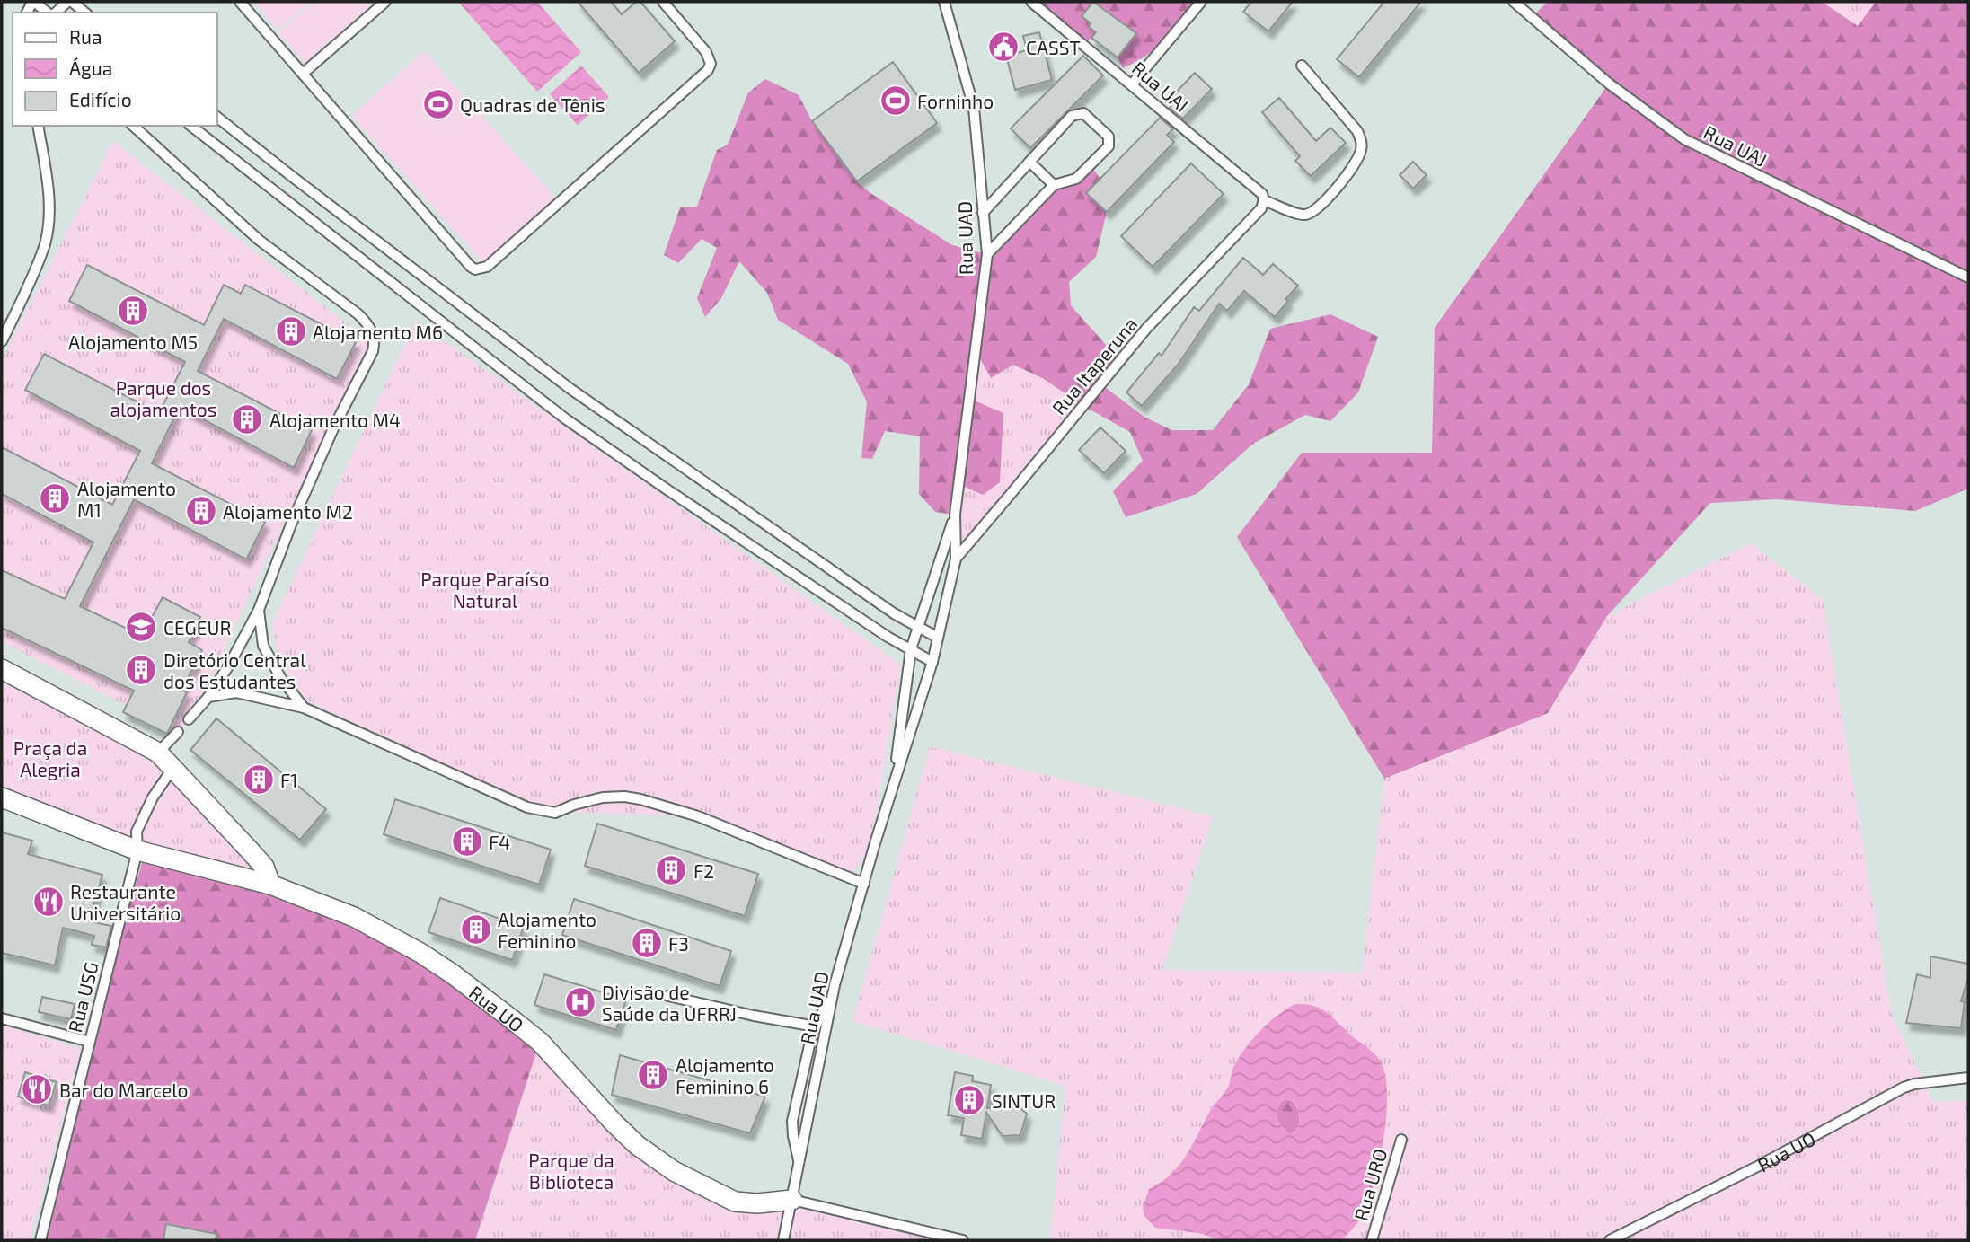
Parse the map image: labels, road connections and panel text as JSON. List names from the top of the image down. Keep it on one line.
{"streets":{"street":["Rua UO"],"lane":["Rua UAI","Rua UAJ","Rua UAD","Rua Itaperuna","Rua USG","Rua URO"]},"crossings":[["Rua UAI","Rua Itaperuna"],["Rua UAD","Rua Itaperuna"],["Rua UAD","Rua UO"],["Rua USG","Rua UO"]],"parks":["Parque dos alojamentos","Parque Paraíso Natural","Praça da Alegria","Parque da Biblioteca"],"places":{"public building":["CASST"],"sports":["Forninho","Quadras de Tênis"],"building":["Alojamento M5","Alojamento M6","Alojamento M4","Alojamento M1","Alojamento M2","Diretório Central dos Estudantes","F1","F4","F2","Alojamento Feminino","F3","Alojamento Feminino 6","SINTUR"],"school or university":["CEGEUR"],"restaurant":["Restaurante Universitário","Bar do Marcelo"],"hospital":["Divisão de Saúde da UFRRJ"]},"legend":["Rua","Água","Edifício"]}
